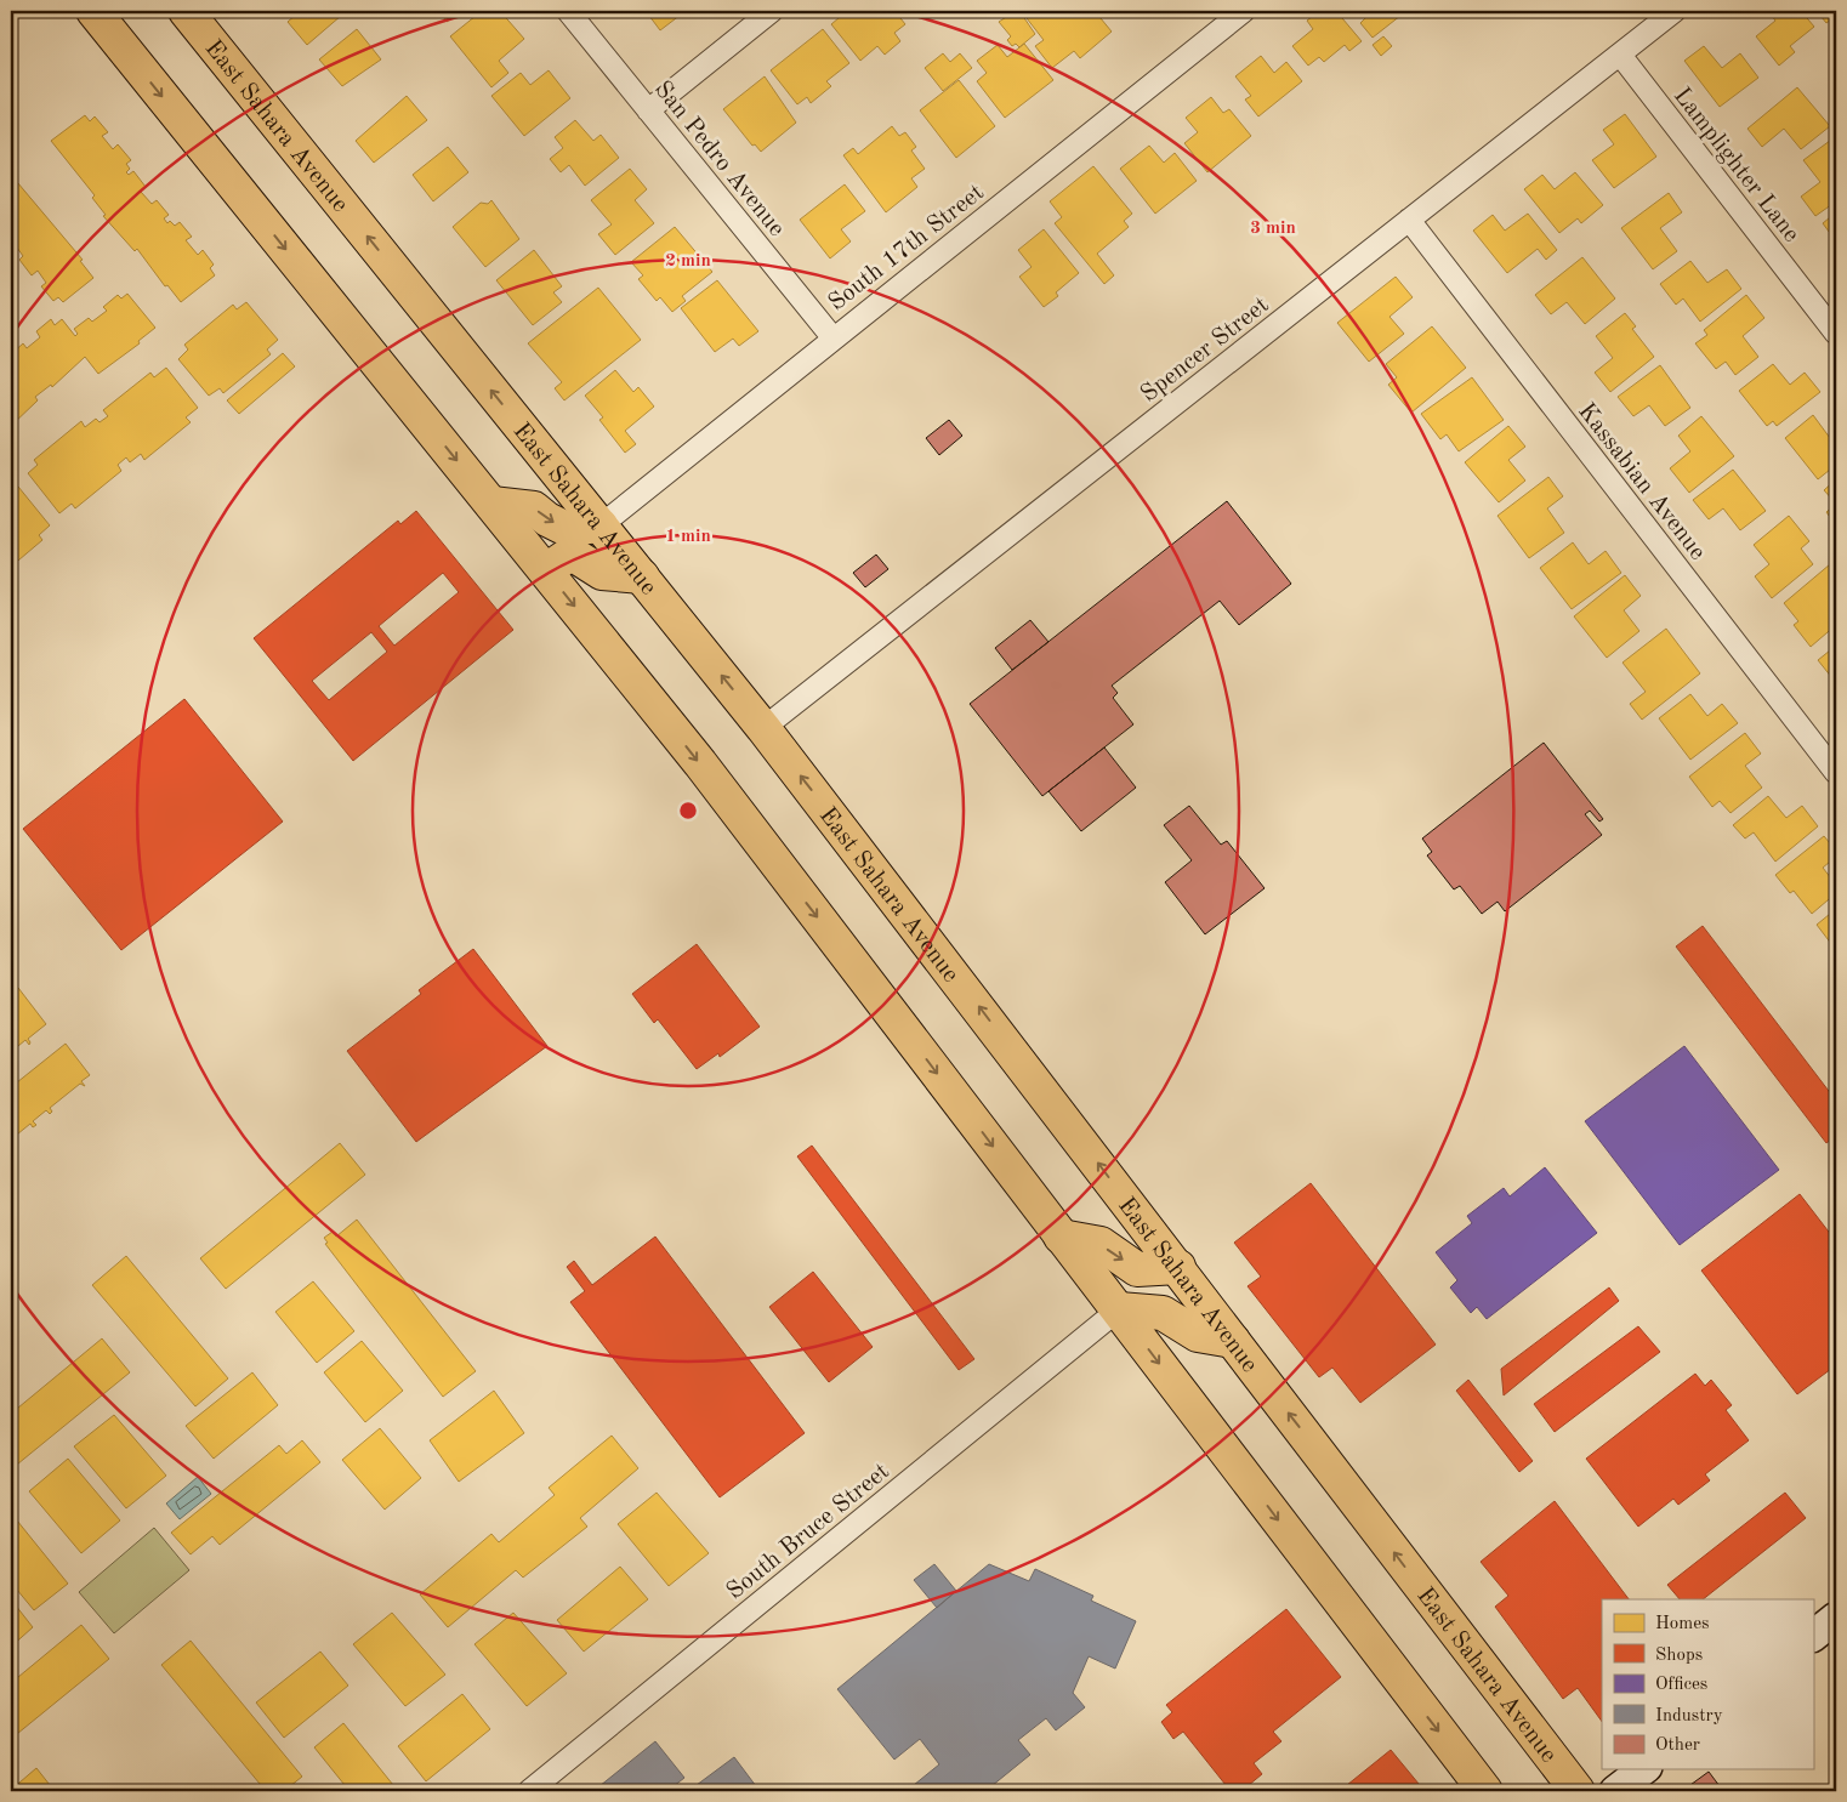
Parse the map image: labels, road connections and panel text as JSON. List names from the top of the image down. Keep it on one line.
{"streets":{"main road":["East Sahara Avenue"],"street":["San Pedro Avenue","Lamplighter Lane","South 17th Street","Spencer Street","Kassabian Avenue","South Bruce Street"]},"crossings":[["East Sahara Avenue","South 17th Street"],["East Sahara Avenue","Spencer Street"],["San Pedro Avenue","South 17th Street"],["Lamplighter Lane","Spencer Street"],["Spencer Street","Kassabian Avenue"]],"legend":["Homes","Shops","Offices","Industry","Other"],"rings":["3 min","2 min","1 min"]}
